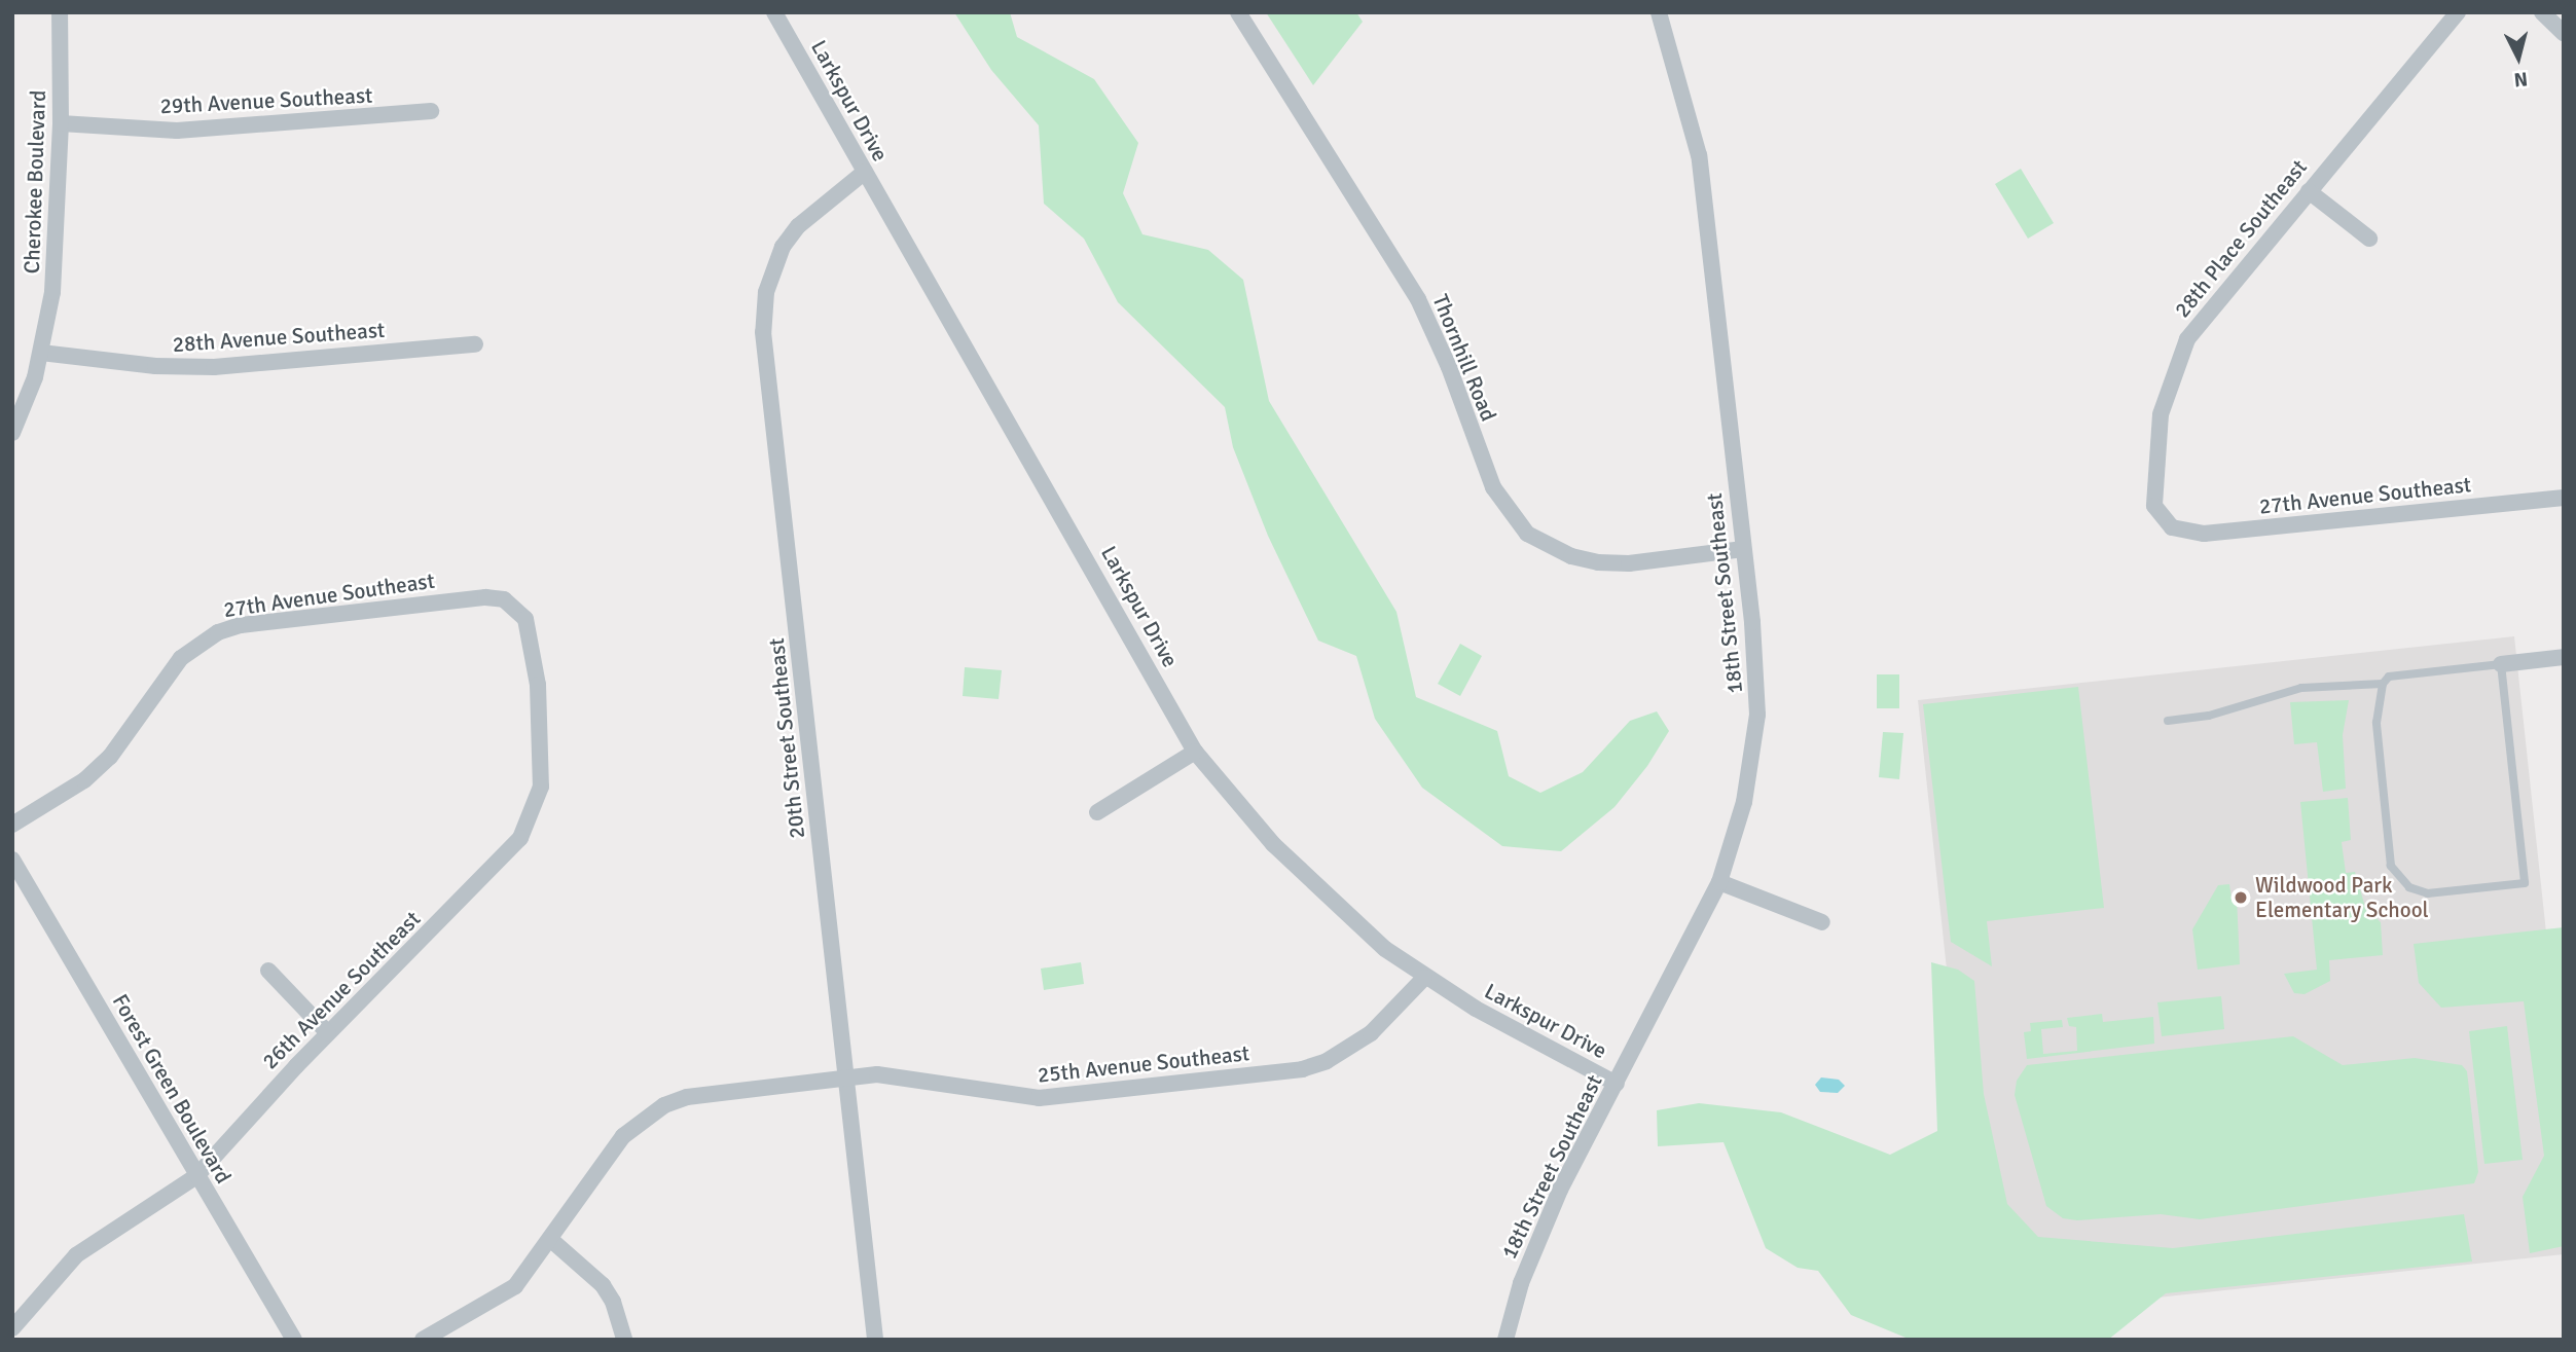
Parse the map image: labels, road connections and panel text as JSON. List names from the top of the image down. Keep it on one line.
{"streets":{"street":["29th Avenue Southeast","Larkspur Drive","Cherokee Boulevard","28th Place Southeast","28th Avenue Southeast","Thornhill Road","27th Avenue Southeast","18th Street Southeast","20th Street Southeast","26th Avenue Southeast","25th Avenue Southeast","Forest Green Boulevard"]},"crossings":[["29th Avenue Southeast","Cherokee Boulevard"],["Larkspur Drive","18th Street Southeast"],["Larkspur Drive","20th Street Southeast"],["Larkspur Drive","25th Avenue Southeast"],["Cherokee Boulevard","28th Avenue Southeast"],["28th Place Southeast","27th Avenue Southeast"],["Thornhill Road","18th Street Southeast"],["27th Avenue Southeast","26th Avenue Southeast"],["20th Street Southeast","25th Avenue Southeast"],["26th Avenue Southeast","Forest Green Boulevard"]],"places":["Wildwood Park Elementary School"],"north":"bottom"}
